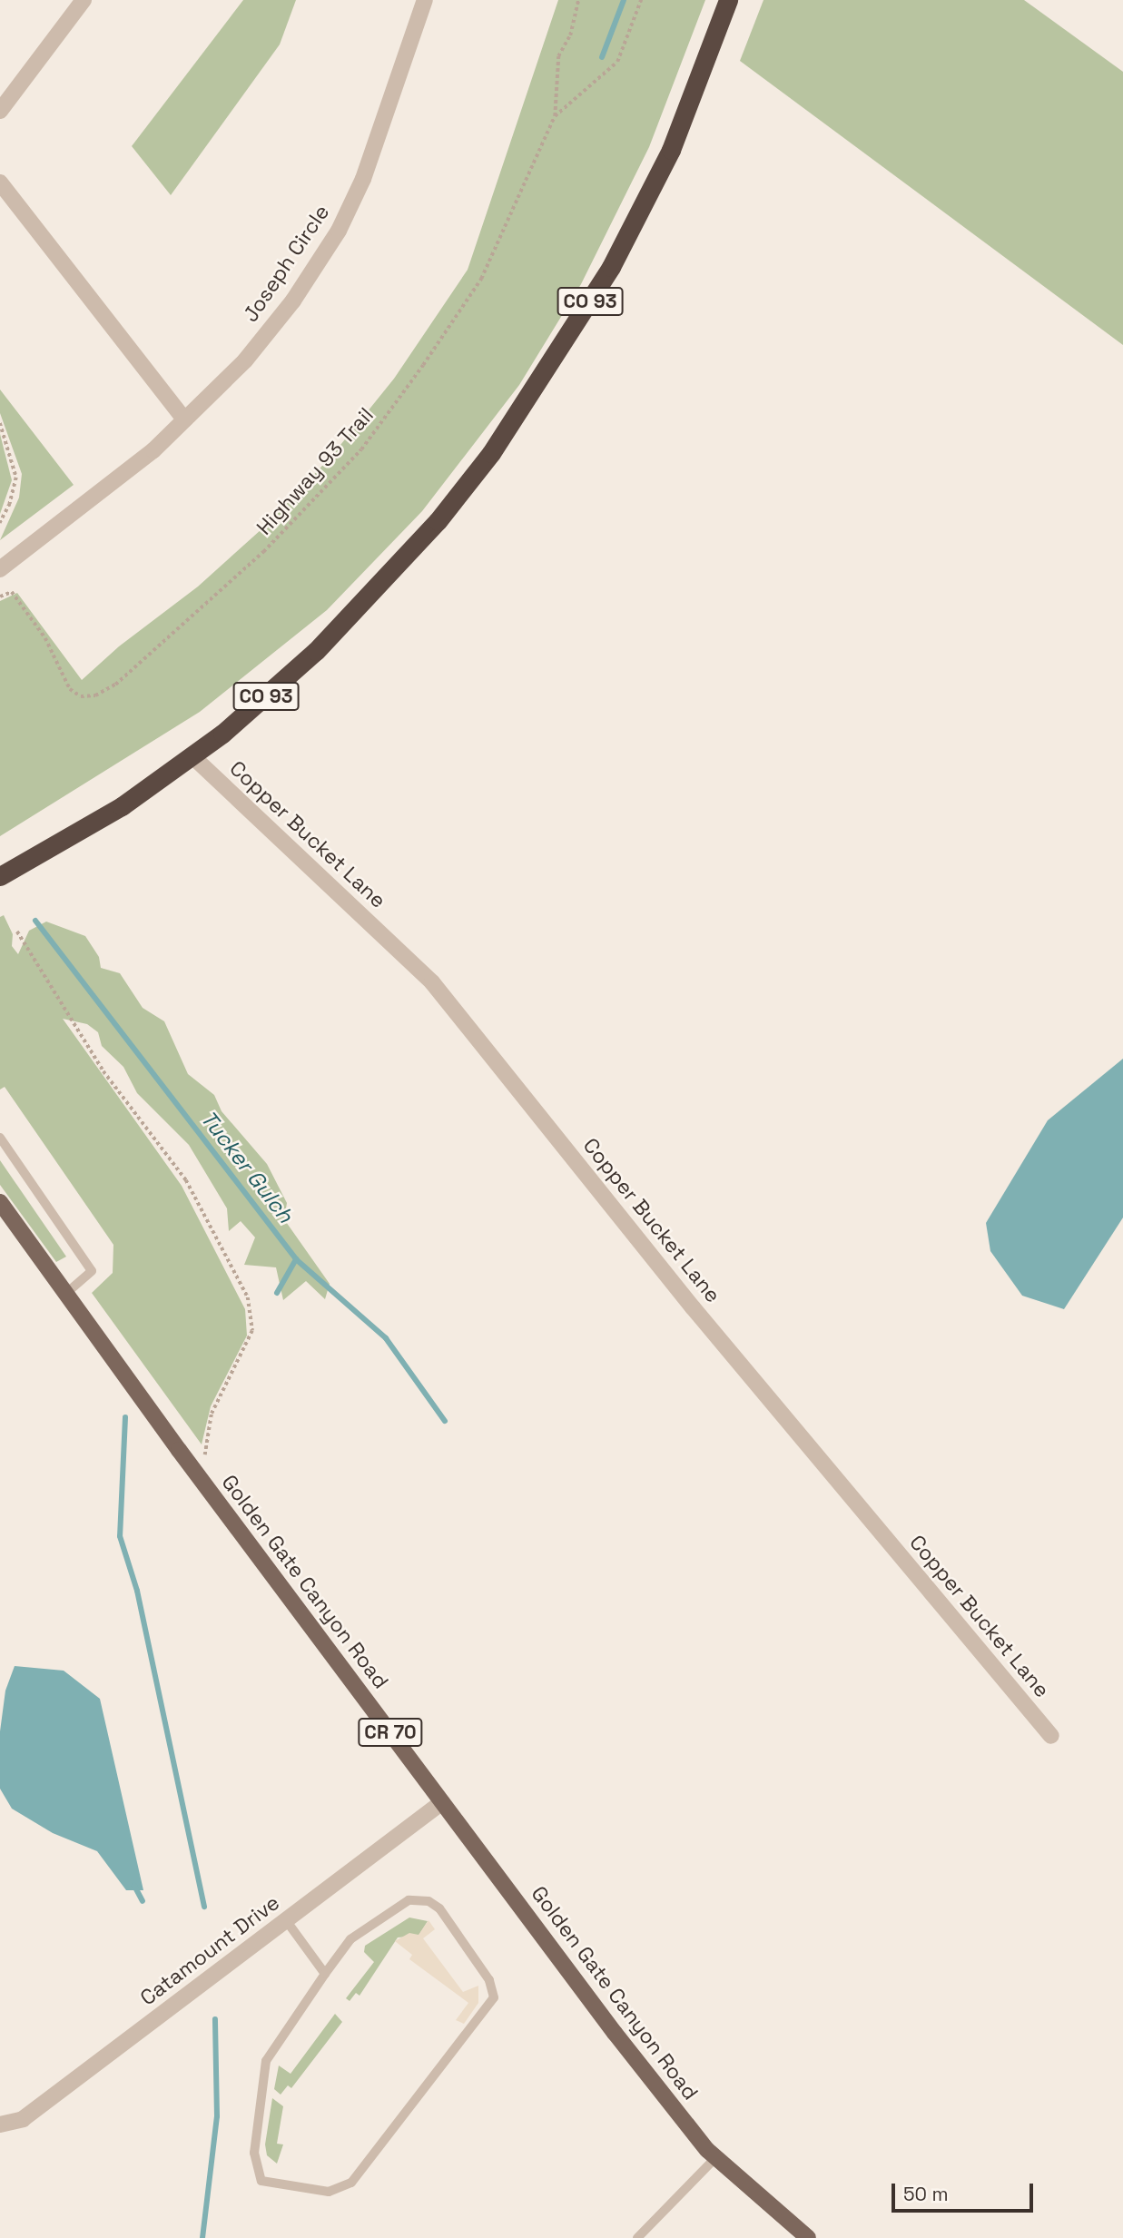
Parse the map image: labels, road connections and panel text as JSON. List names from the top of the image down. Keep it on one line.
{"streets":{"highway":["CO 93"],"main road":["Golden Gate Canyon Road","CR 70"],"street":["Joseph Circle","Copper Bucket Lane","Catamount Drive"],"path":["Highway 93 Trail"]},"crossings":[["CO 93","Copper Bucket Lane"],["Golden Gate Canyon Road","Catamount Drive"]],"water":["Tucker Gulch"],"scale_bar":"50 m"}
